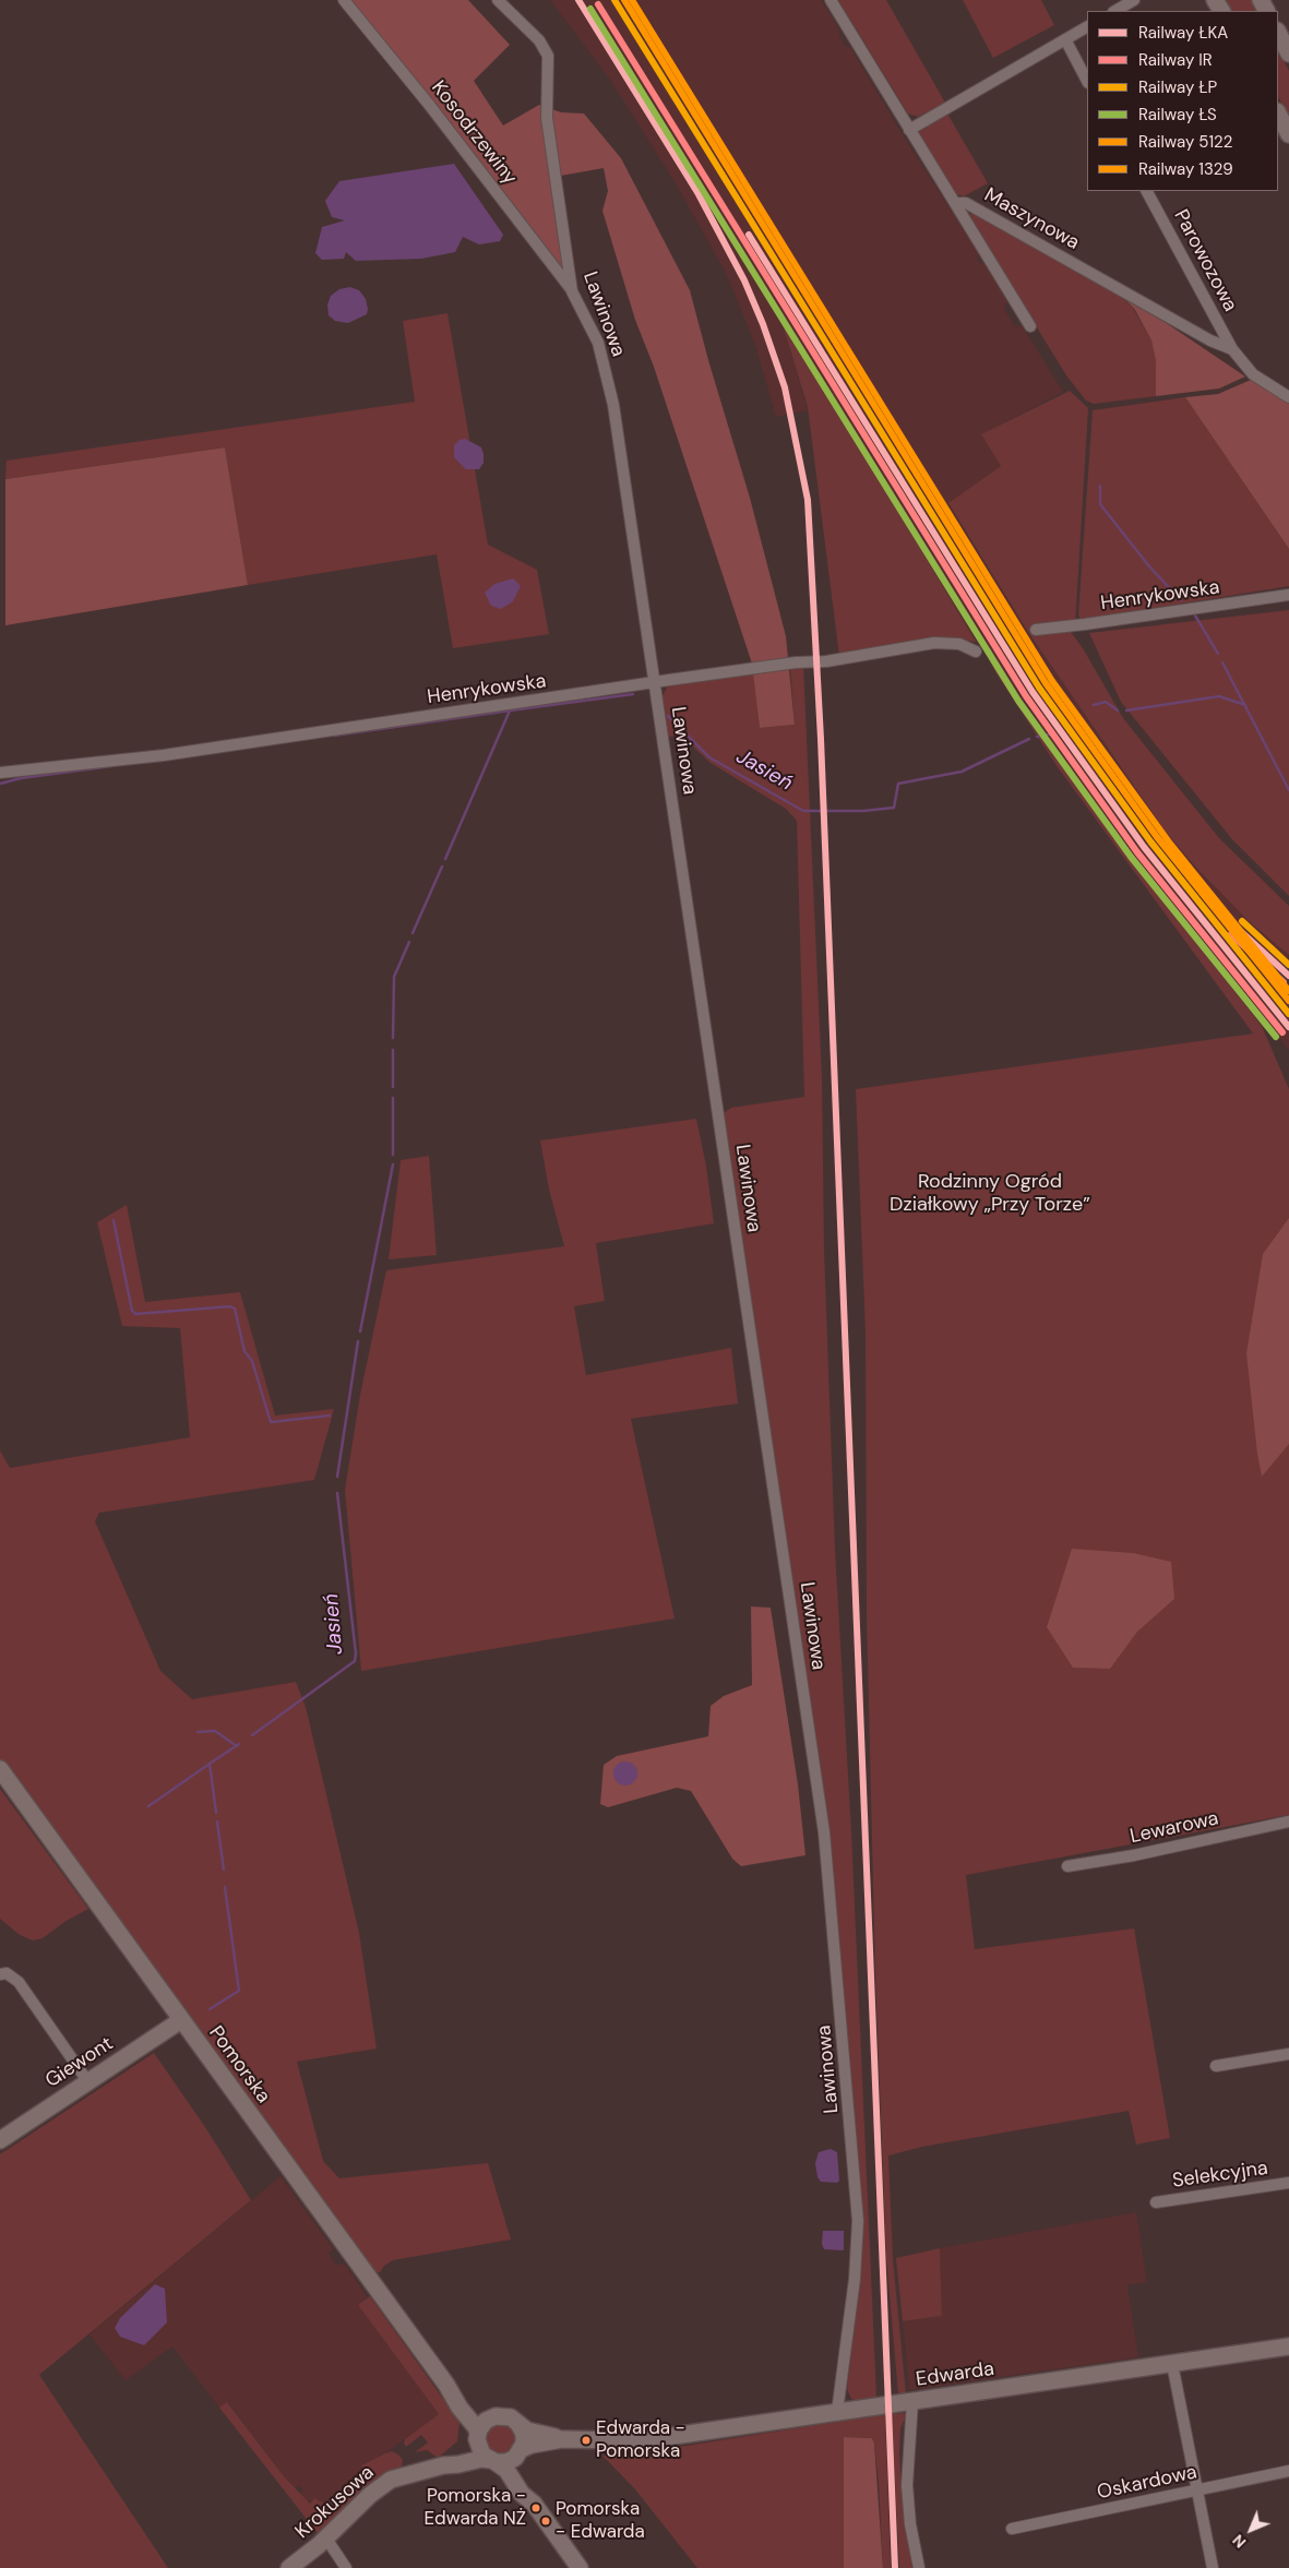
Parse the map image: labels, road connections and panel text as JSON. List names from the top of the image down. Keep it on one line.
{"streets":{"street":["Kosodrzewiny","Maszynowa","Parowozowa","Lawinowa","Henrykowska","Lewarowa","Giewont","Pomorska","Selekcyjna","Edwarda","Oskardowa","Krokusowa"]},"crossings":[["Kosodrzewiny","Lawinowa"],["Maszynowa","Parowozowa"],["Lawinowa","Henrykowska"],["Lawinowa","Edwarda"],["Giewont","Pomorska"],["Pomorska","Edwarda"],["Pomorska","Krokusowa"],["Edwarda","Krokusowa"]],"water":["Jasień"],"parks":["Rodzinny Ogród Działkowy „Przy Torze”"],"places":["Edwarda - Pomorska","Pomorska - Edwarda NŻ","Pomorska - Edwarda"],"lines":["rail line ŁKA","rail line ŁP","rail line 5122","rail line 1329","rail line IR","rail line ŁS"],"legend":["Railway ŁKA","Railway IR","Railway ŁP","Railway ŁS","Railway 5122","Railway 1329"],"north":"bottom left"}
